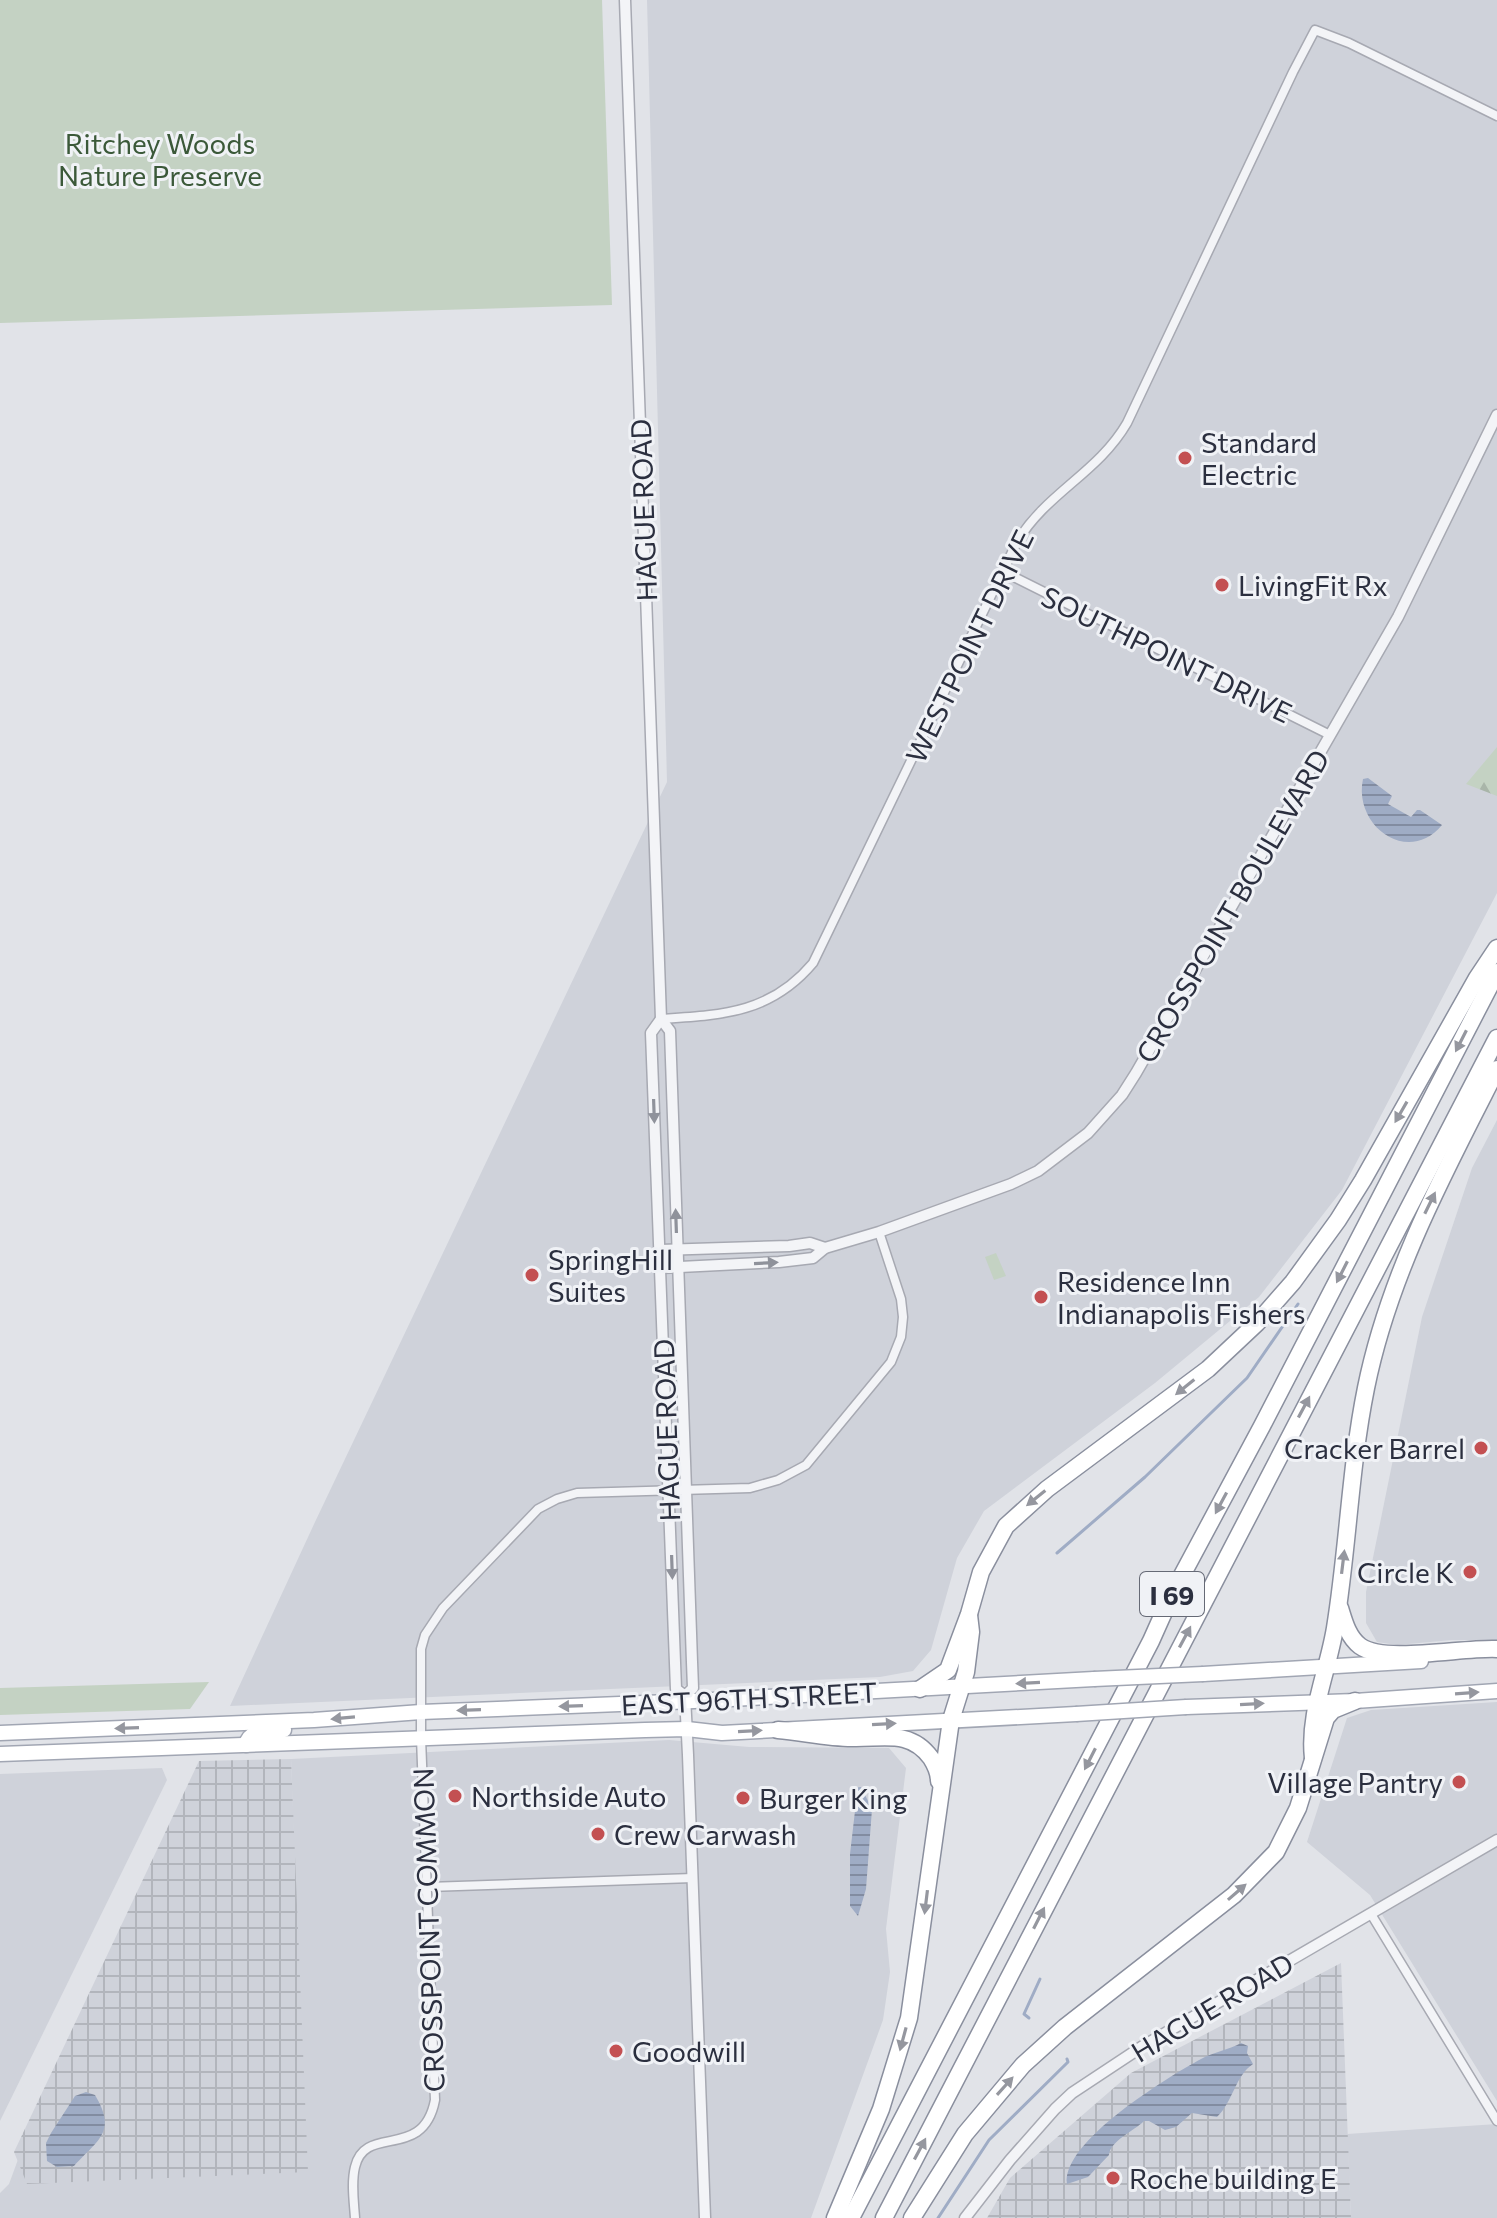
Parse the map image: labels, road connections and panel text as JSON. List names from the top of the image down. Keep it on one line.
{"streets":{"highway":["I 69"],"main road":["EAST 96TH STREET"],"street":["HAGUE ROAD","WESTPOINT DRIVE","SOUTHPOINT DRIVE","CROSSPOINT BOULEVARD","CROSSPOINT COMMON"]},"crossings":[["HAGUE ROAD","WESTPOINT DRIVE"],["HAGUE ROAD","CROSSPOINT BOULEVARD"],["HAGUE ROAD","EAST 96TH STREET"],["HAGUE ROAD","CROSSPOINT COMMON"],["WESTPOINT DRIVE","SOUTHPOINT DRIVE"],["SOUTHPOINT DRIVE","CROSSPOINT BOULEVARD"],["CROSSPOINT BOULEVARD","CROSSPOINT COMMON"],["EAST 96TH STREET","CROSSPOINT COMMON"]],"parks":["Ritchey Woods Nature Preserve"],"places":["Standard Electric","LivingFit Rx","SpringHill Suites","Residence Inn Indianapolis Fishers","Cracker Barrel","Circle K","Village Pantry","Northside Auto","Burger King","Crew Carwash","Goodwill","Roche building E"]}
